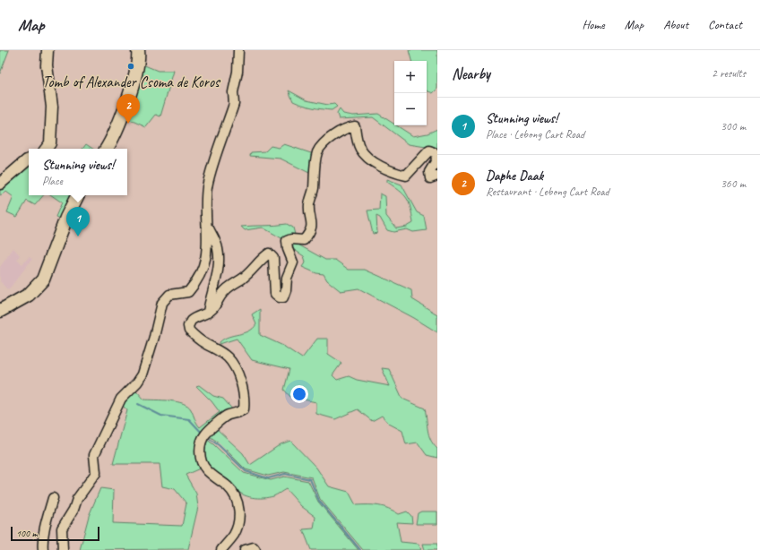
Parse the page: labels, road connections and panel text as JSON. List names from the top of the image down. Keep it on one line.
{"places":["Tomb of Alexander Csoma de Koros"],"scale_bar":"100 m","page":{"header":"Map","nav":["Home","Map","About","Contact"],"heading":["Nearby","2 results"],"map_buttons":["+","−"],"pins":["2","1"],"list":[{"mark":"1","name":"Stunning views!","note":"Place · Lebong Cart Road","value":"300 m"},{"mark":"2","name":"Daphe Daak","note":"Restaurant · Lebong Cart Road","value":"360 m"}],"popup":["Stunning views!","Place"],"scale":"100 m"}}
